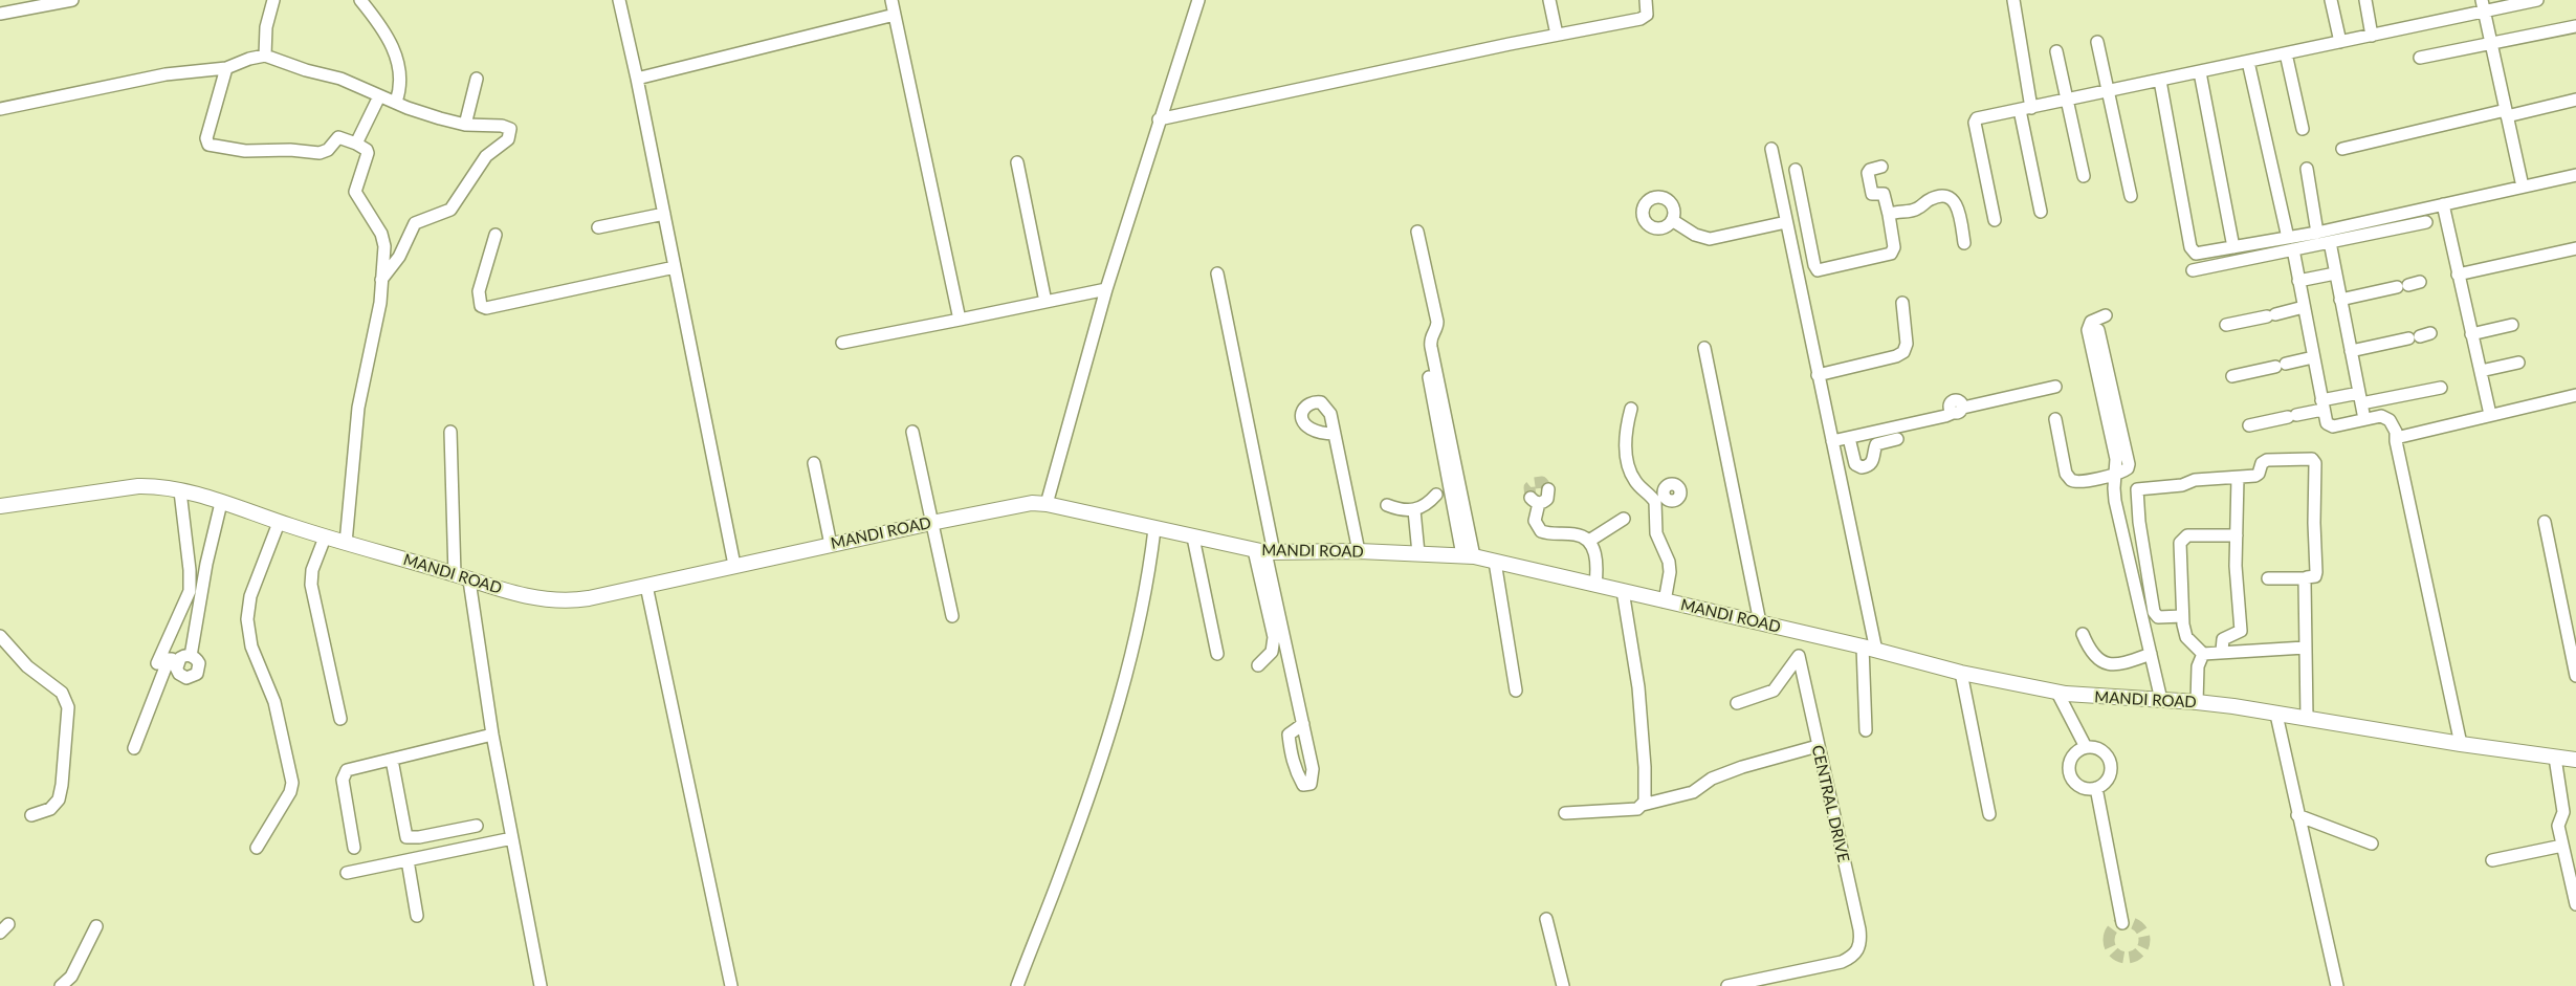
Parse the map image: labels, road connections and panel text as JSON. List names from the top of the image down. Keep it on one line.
{"streets":{"street":["MANDI ROAD","CENTRAL DRIVE"]}}
